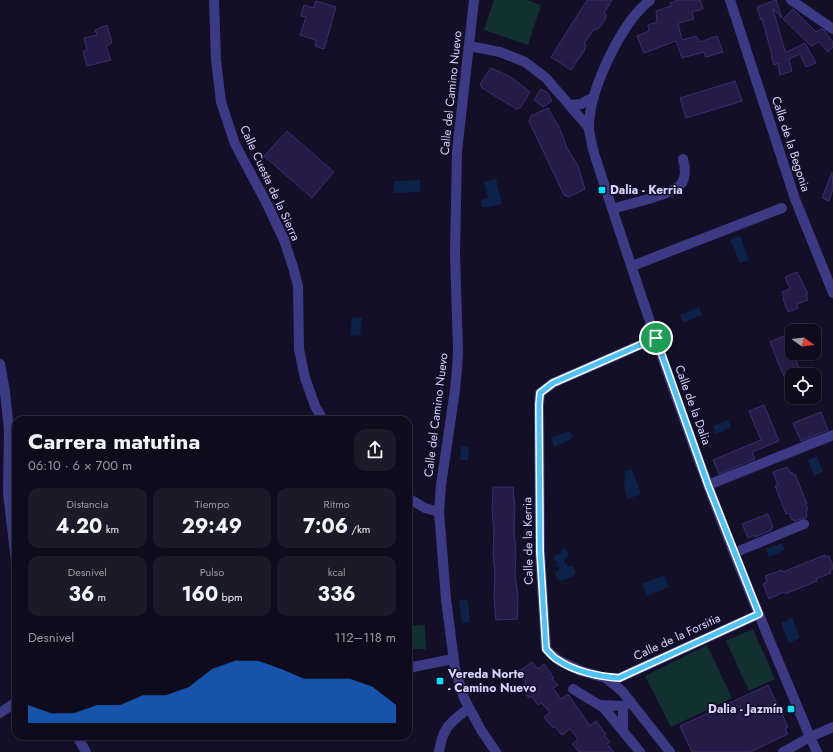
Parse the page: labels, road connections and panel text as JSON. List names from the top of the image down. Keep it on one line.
{"streets":{"street":["Calle del Camino Nuevo","Calle de la Begonia","Calle Cuesta de la Sierra","Calle de la Dalia","Calle de la Kerria","Calle de la Forsitia"]},"crossings":[["Calle de la Dalia","Calle de la Kerria"],["Calle de la Dalia","Calle de la Forsitia"],["Calle de la Kerria","Calle de la Forsitia"]],"places":{"transit":["Dalia - Kerria","Vereda Norte - Camino Nuevo","Dalia - Jazmín"]},"north":"right","page":{"heading":["Carrera matutina","06:10 · 6 × 700 m"],"stats":[["Distancia","4.20 km"],["Tiempo","29:49"],["Ritmo","7:06 /km"],["Desnivel","36 m"],["Pulso","160 bpm"],["kcal","336"]],"chart":["Desnivel","112–118 m"]}}
